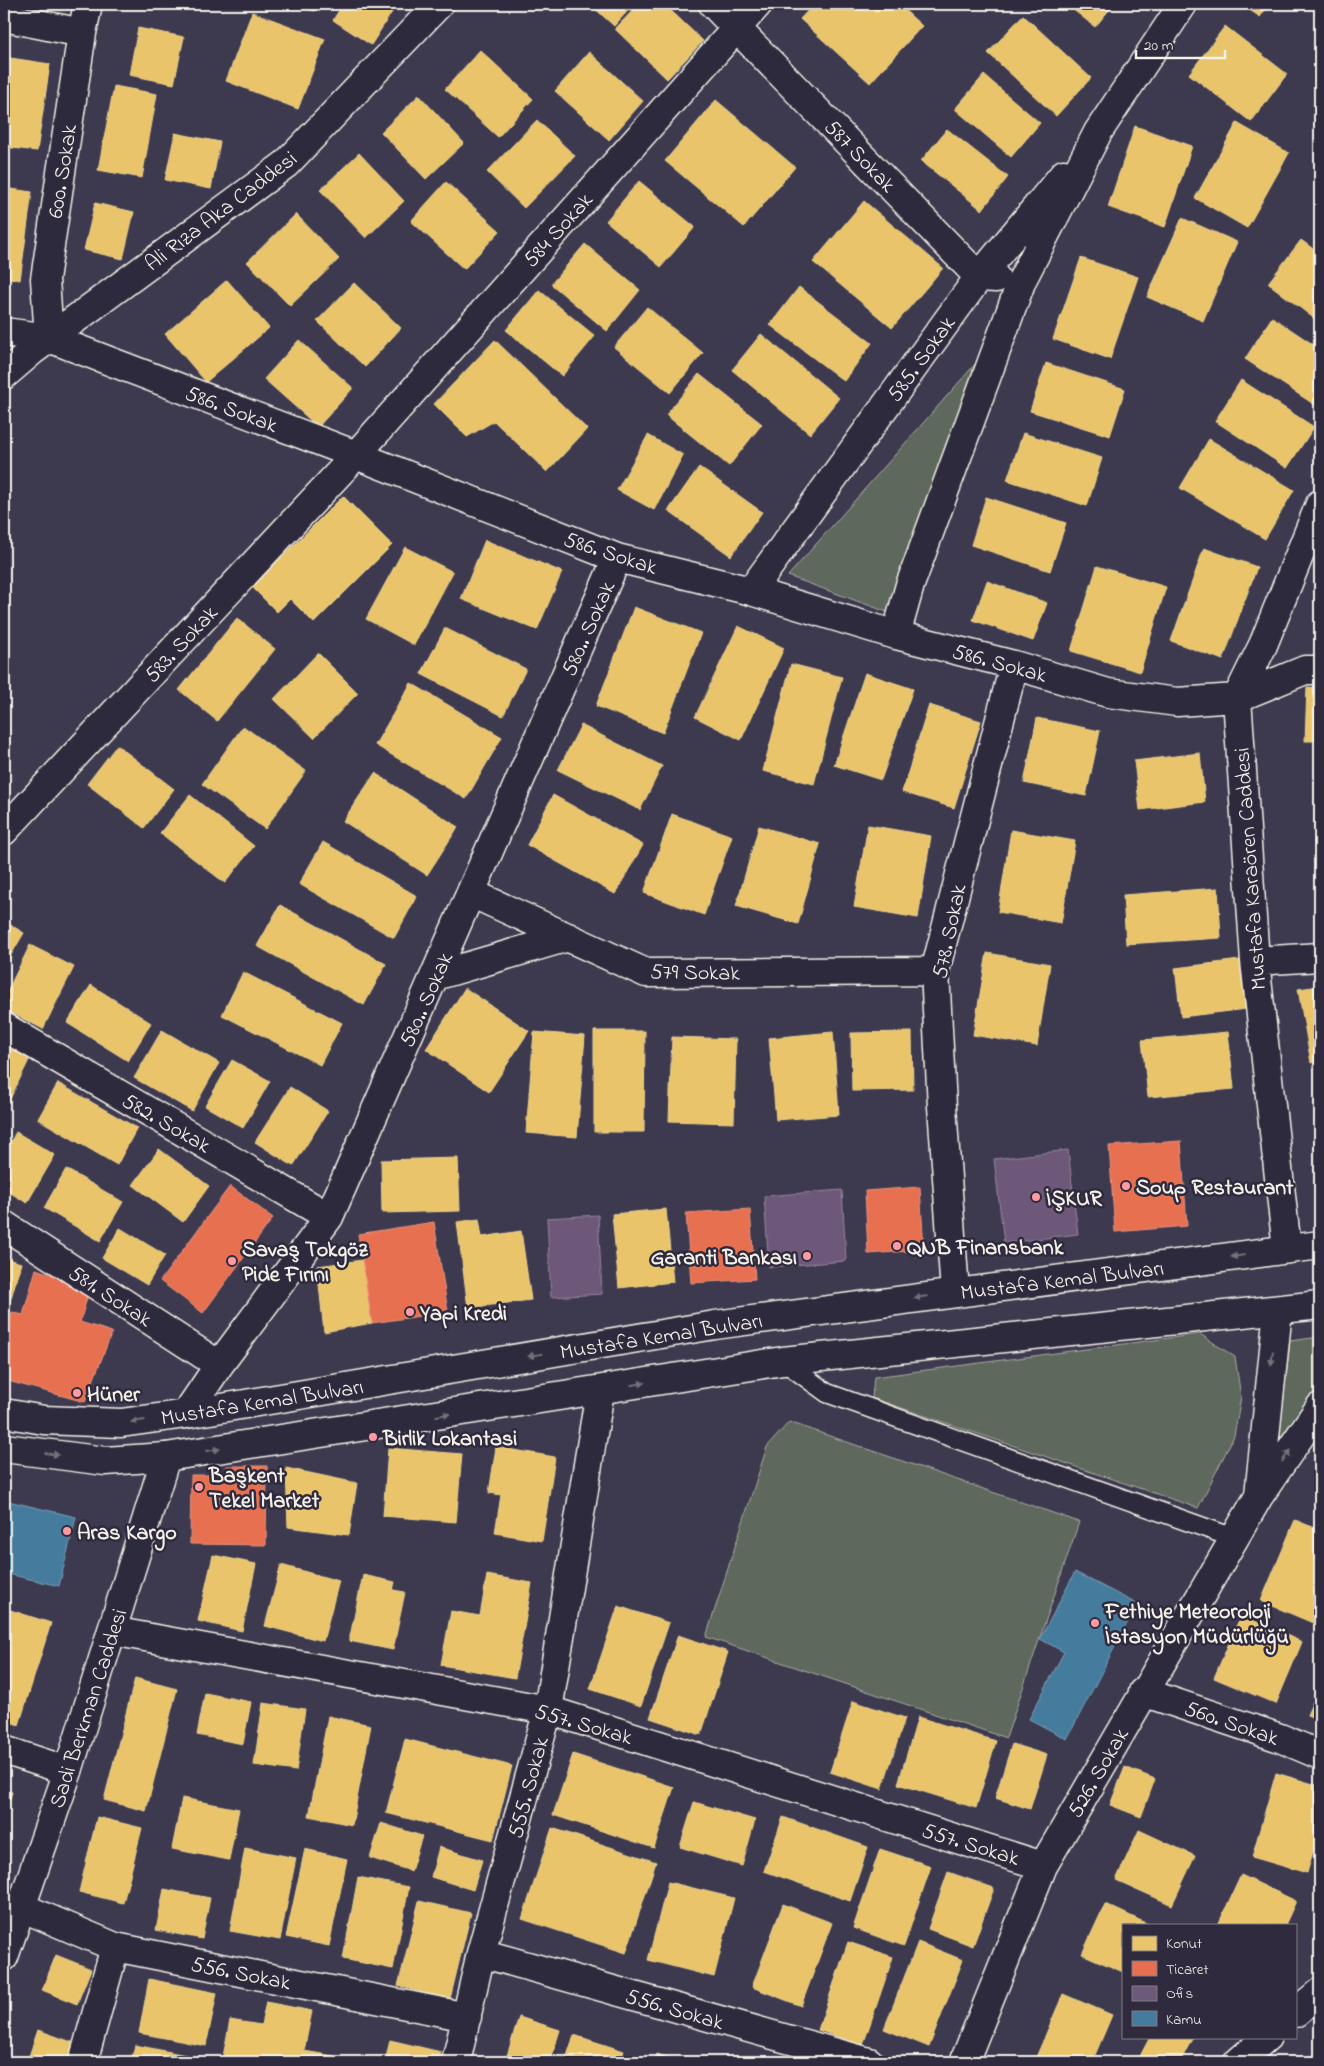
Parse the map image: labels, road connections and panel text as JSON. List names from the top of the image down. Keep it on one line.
{"streets":{"street":["587 Sokak","600. Sokak","Ali Rıza Aka Caddesi","584 Sokak","585. Sokak","586. Sokak","580.. Sokak","583. Sokak","Mustafa Karaören Caddesi","578. Sokak","579 Sokak","582. Sokak","Mustafa Kemal Bulvarı","581. Sokak","Sadi Berkman Caddesi","560. Sokak","557. Sokak","526. Sokak","555. Sokak","556. Sokak"]},"crossings":[["587 Sokak","584 Sokak"],["587 Sokak","585. Sokak"],["600. Sokak","Ali Rıza Aka Caddesi"],["600. Sokak","586. Sokak"],["Ali Rıza Aka Caddesi","586. Sokak"],["584 Sokak","586. Sokak"],["584 Sokak","583. Sokak"],["585. Sokak","586. Sokak"],["586. Sokak","580.. Sokak"],["586. Sokak","583. Sokak"],["586. Sokak","Mustafa Karaören Caddesi"],["586. Sokak","578. Sokak"],["580.. Sokak","579 Sokak"],["580.. Sokak","582. Sokak"],["580.. Sokak","Mustafa Kemal Bulvarı"],["580.. Sokak","581. Sokak"],["Mustafa Karaören Caddesi","Mustafa Kemal Bulvarı"],["578. Sokak","579 Sokak"],["578. Sokak","Mustafa Kemal Bulvarı"],["Mustafa Kemal Bulvarı","Sadi Berkman Caddesi"],["Mustafa Kemal Bulvarı","555. Sokak"],["Sadi Berkman Caddesi","557. Sokak"],["Sadi Berkman Caddesi","556. Sokak"],["560. Sokak","526. Sokak"],["557. Sokak","526. Sokak"],["557. Sokak","555. Sokak"],["555. Sokak","556. Sokak"]],"places":["Soup Restaurant","İŞKUR","QNB Finansbank","Garanti Bankası","Savaş Tokgöz Pide Fırını","Yapi Kredi","Hüner","Birlik Lokantasi","Başkent Tekel Market","Aras Kargo","Fethiye Meteoroloji İstasyon Müdürlüğü"],"legend":["Konut","Ticaret","Ofis","Kamu"],"scale_bar":"20 m"}
